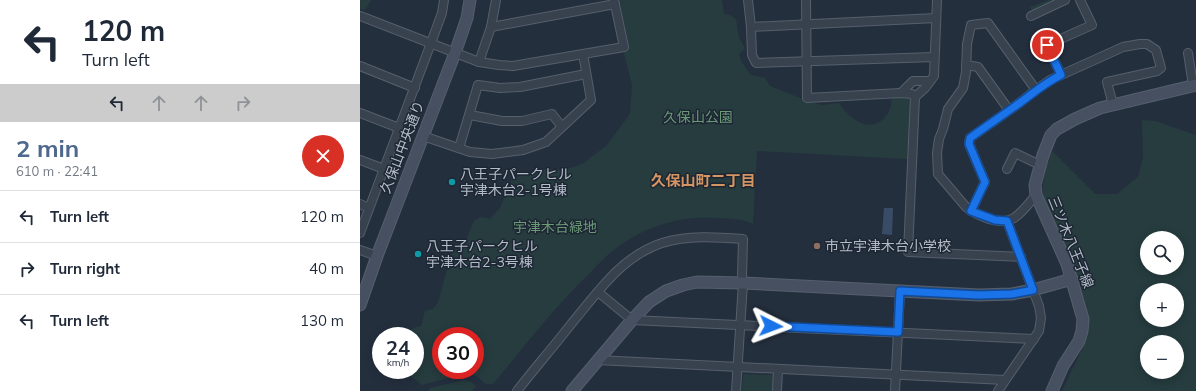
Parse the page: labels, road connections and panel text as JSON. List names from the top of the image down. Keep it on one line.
{"streets":{"street":["久保山中央通り","三ツ木八王子線"]},"districts":["久保山町二丁目"],"parks":["久保山公園","宇津木台緑地"],"places":["八王子パークヒル 宇津木台2-1号棟","市立宇津木台小学校","八王子パークヒル 宇津木台2-3号棟"],"page":{"turn":["120 m","Turn left"],"heading":["2 min","610 m · 22:41"],"list":[{"name":"Turn left","value":"120 m"},{"name":"Turn right","value":"40 m"},{"name":"Turn left","value":"130 m"}],"map_buttons":["+","−"],"speed":"24 km/h","limit":"30"}}
